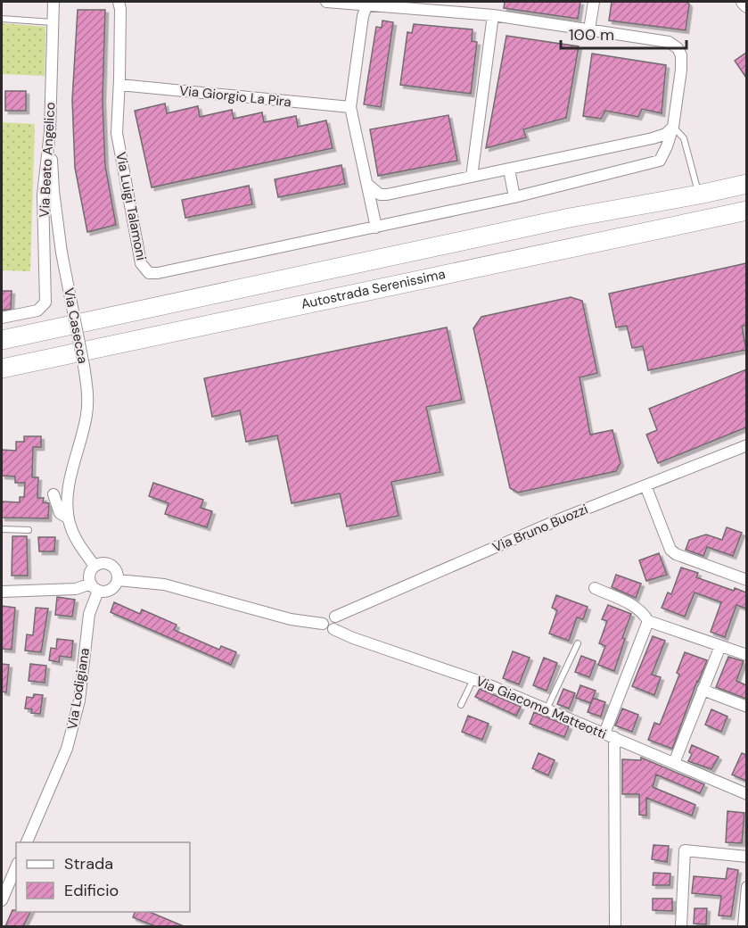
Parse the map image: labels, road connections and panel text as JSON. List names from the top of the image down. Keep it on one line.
{"streets":{"highway":["Autostrada Serenissima"],"street":["Via Giorgio La Pira","Via Beato Angelico","Via Luigi Talamoni","Via Casecca","Via Bruno Buozzi","Via Lodigiana","Via Giacomo Matteotti"]},"crossings":[["Via Giorgio La Pira","Via Luigi Talamoni"],["Via Beato Angelico","Via Casecca"],["Via Casecca","Via Lodigiana"],["Via Casecca","Via Giacomo Matteotti"],["Via Bruno Buozzi","Via Giacomo Matteotti"],["Via Lodigiana","Via Giacomo Matteotti"]],"legend":["Strada","Edificio"],"scale_bar":"100 m"}
